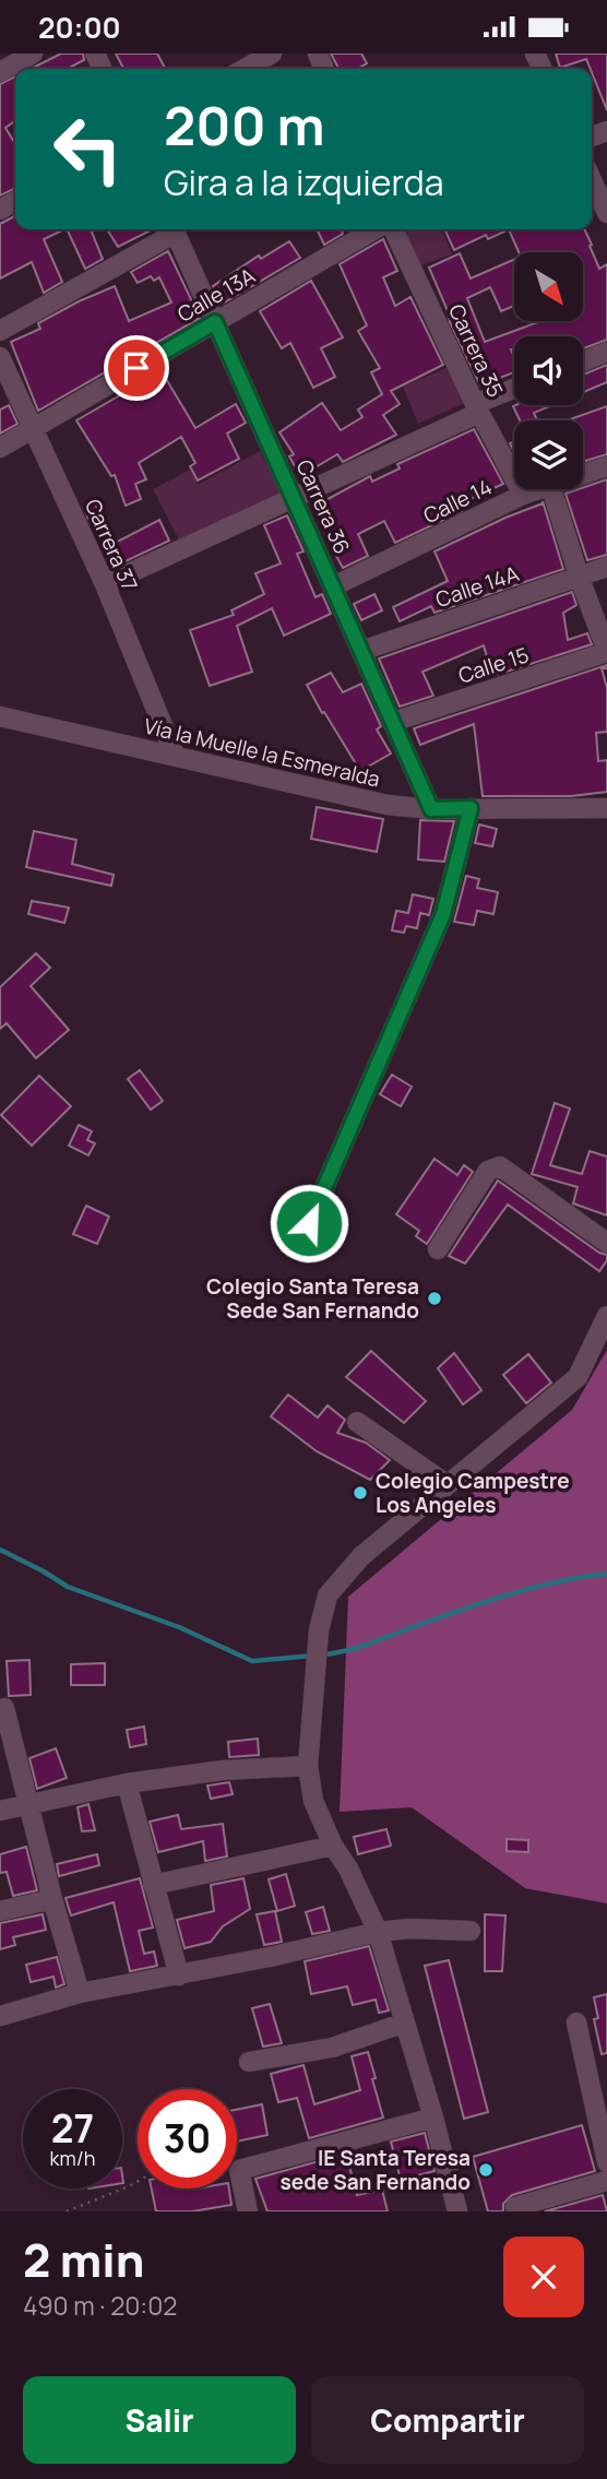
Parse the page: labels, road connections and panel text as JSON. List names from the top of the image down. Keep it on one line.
{"streets":{"street":["Calle 13A","Carrera 35","Calle 14","Carrera 36","Carrera 37","Calle 14A","Calle 15","Vía la Muelle la Esmeralda"]},"crossings":[["Calle 13A","Carrera 36"],["Calle 13A","Carrera 37"],["Carrera 35","Calle 14"],["Calle 14","Carrera 36"],["Carrera 36","Calle 14A"],["Carrera 36","Calle 15"],["Carrera 36","Vía la Muelle la Esmeralda"],["Carrera 37","Vía la Muelle la Esmeralda"]],"places":["Colegio Santa Teresa Sede San Fernando","Colegio Campestre Los Angeles","IE Santa Teresa sede San Fernando"],"north":"bottom right","page":{"status":"20:00","turn":["200 m","Gira a la izquierda"],"speed":"27 km/h","limit":"30","heading":["2 min","490 m · 20:02"],"buttons":["Salir","Compartir"]}}
